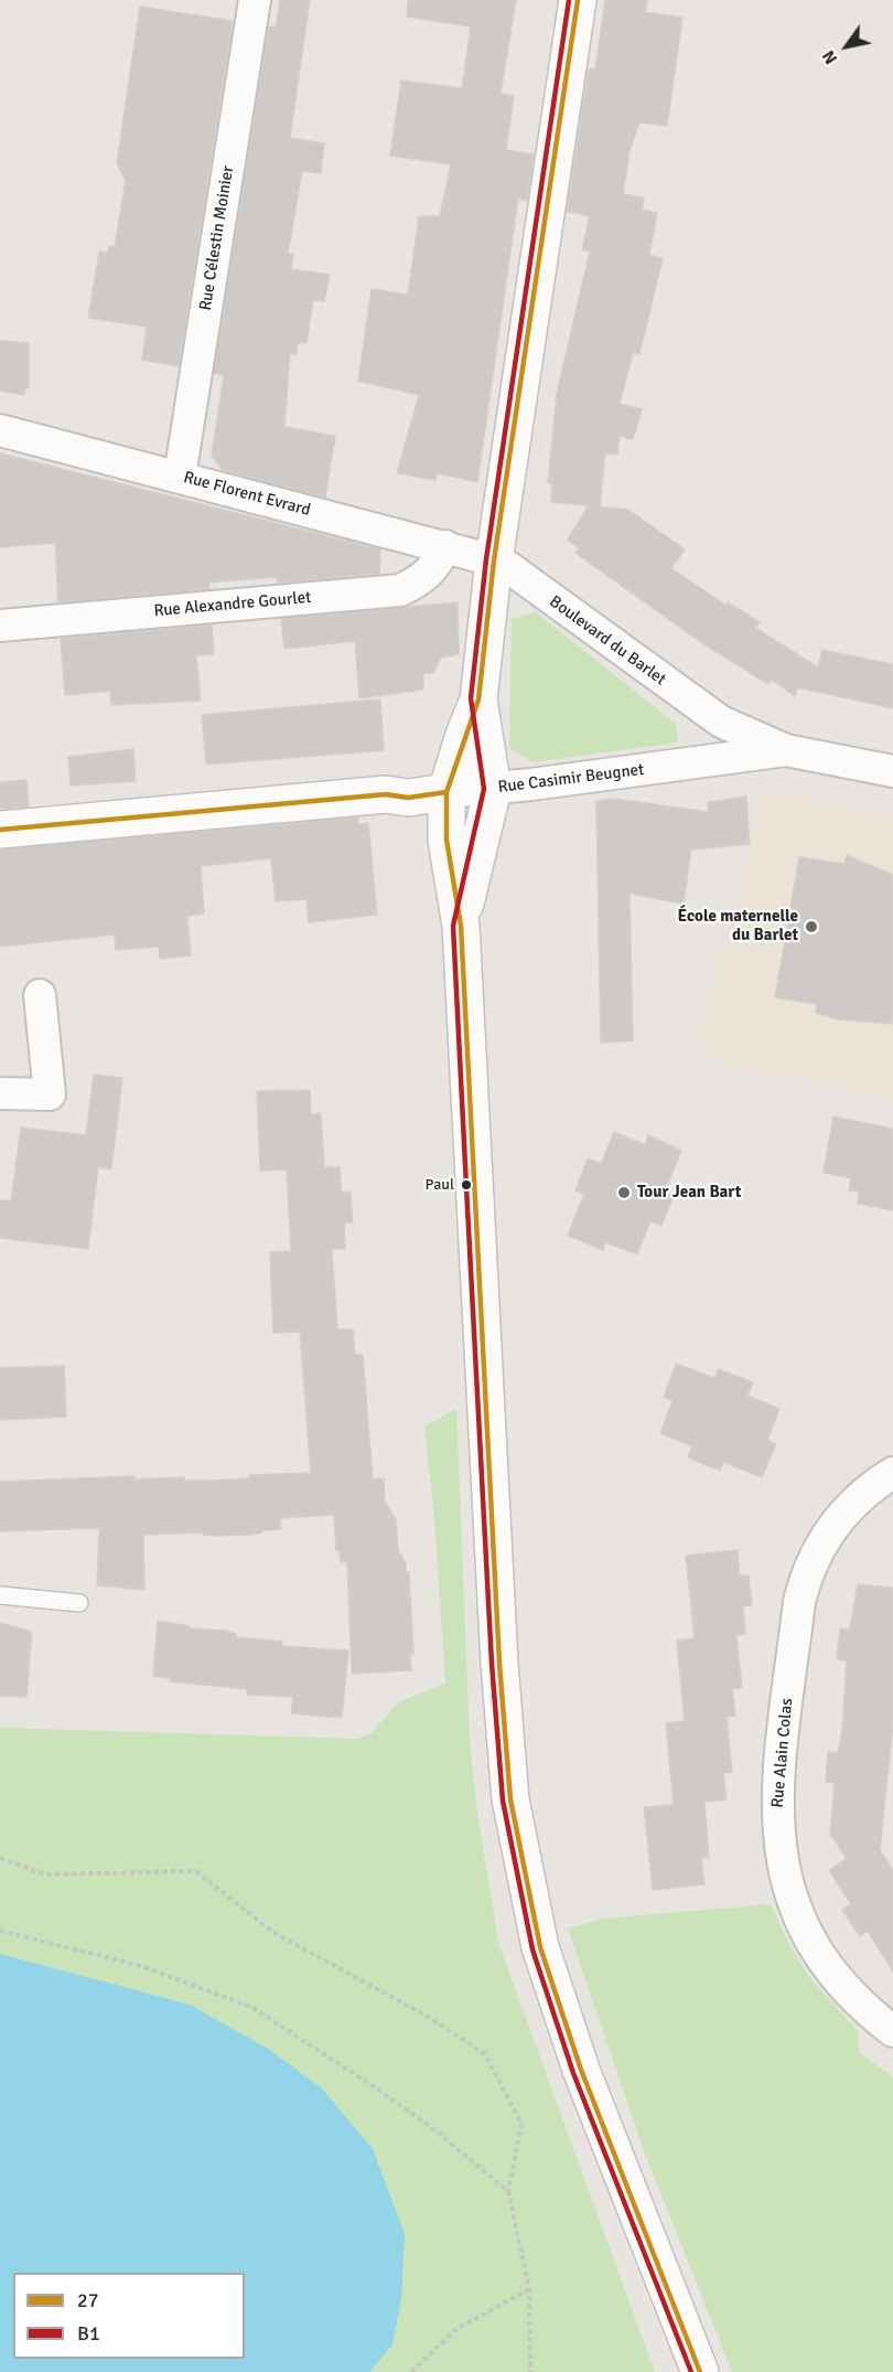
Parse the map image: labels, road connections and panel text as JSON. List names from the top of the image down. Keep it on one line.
{"streets":{"street":["Rue Célestin Moinier","Rue Florent Evrard","Rue Alexandre Gourlet","Boulevard du Barlet","Rue Casimir Beugnet","Rue Alain Colas"]},"crossings":[["Rue Célestin Moinier","Rue Florent Evrard"],["Rue Florent Evrard","Rue Alexandre Gourlet"],["Rue Florent Evrard","Boulevard du Barlet"],["Boulevard du Barlet","Rue Casimir Beugnet"]],"places":["École maternelle du Barlet","Paul","Tour Jean Bart"],"lines":["transit line 27","transit line B1"],"legend":["27","B1"],"north":"bottom left"}
